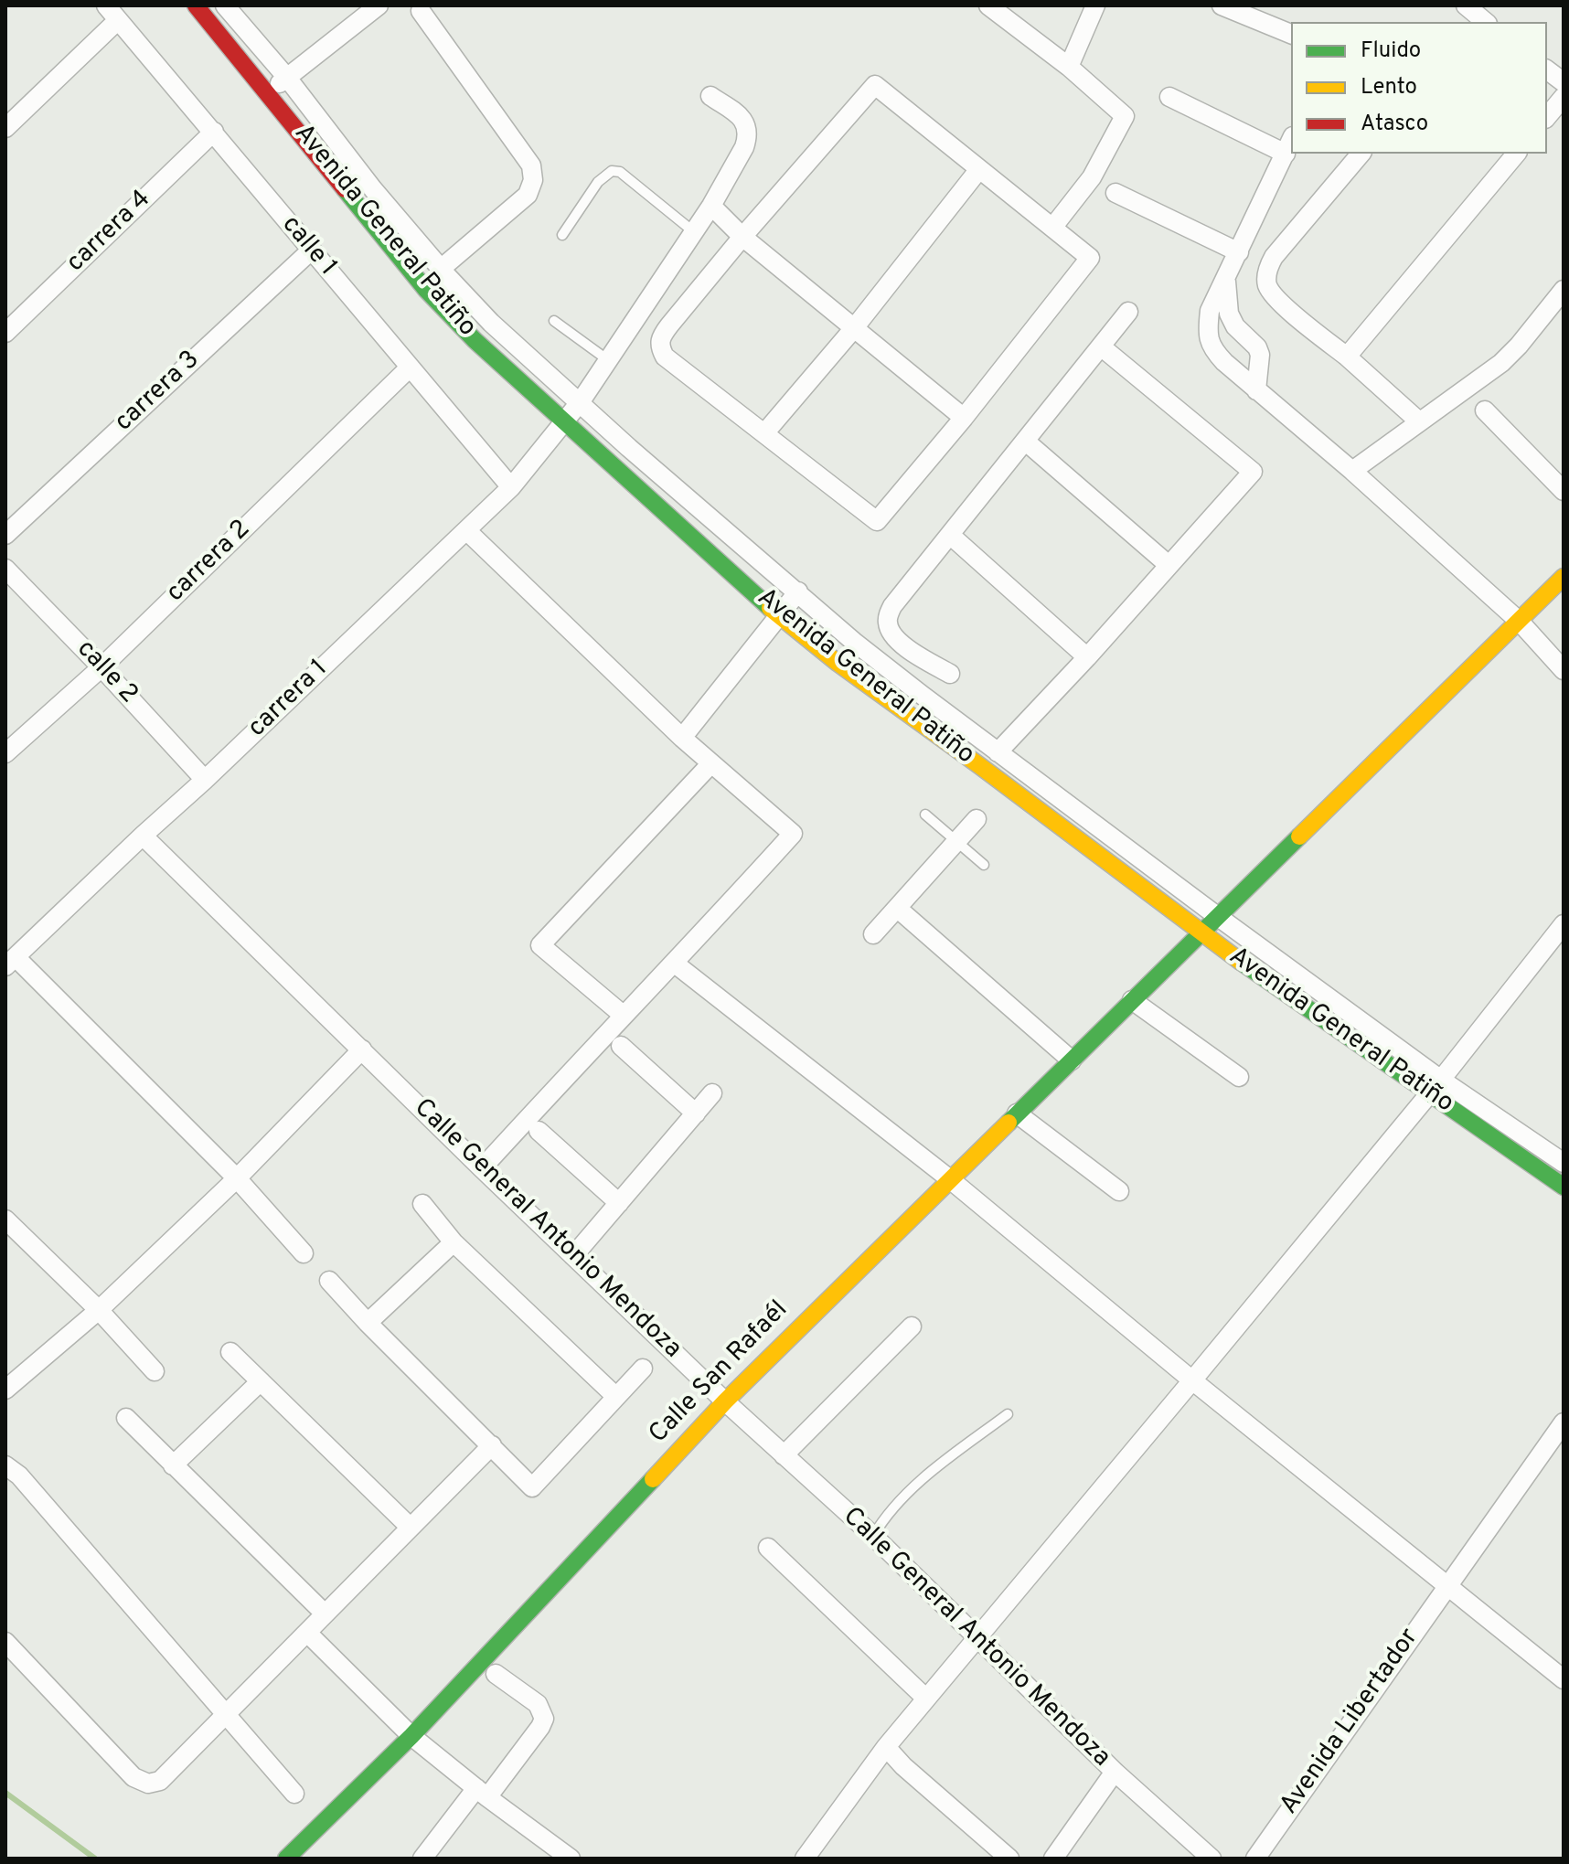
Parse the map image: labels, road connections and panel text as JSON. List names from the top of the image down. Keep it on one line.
{"streets":{"street":["Avenida General Patiño","carrera 4","calle 1","carrera 3","carrera 2","calle 2","carrera 1","Calle General Antonio Mendoza","Calle San Rafaél","Avenida Libertador"]},"crossings":[["Avenida General Patiño","carrera 1"],["Avenida General Patiño","Calle San Rafaél"],["carrera 4","calle 1"],["calle 1","carrera 3"],["calle 1","carrera 2"],["calle 1","carrera 1"],["carrera 2","calle 2"],["calle 2","carrera 1"],["carrera 1","Calle General Antonio Mendoza"],["Calle General Antonio Mendoza","Calle San Rafaél"]],"legend":["Fluido","Lento","Atasco"]}
